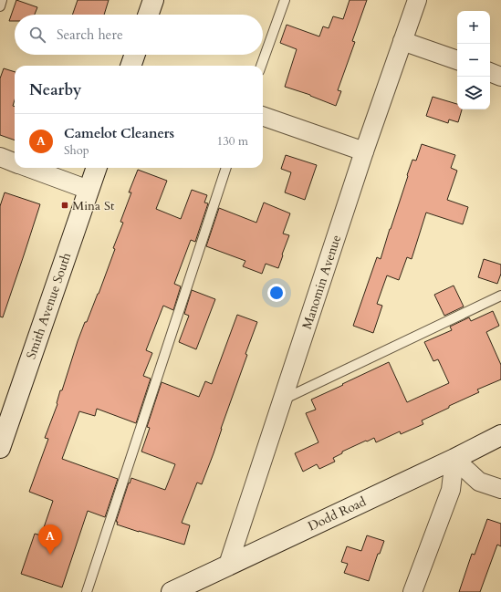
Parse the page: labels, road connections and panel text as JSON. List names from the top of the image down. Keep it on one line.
{"streets":{"street":["Manomin Avenue","Smith Avenue South","Dodd Road"]},"crossings":[["Manomin Avenue","Dodd Road"]],"places":{"transit":["Mina St"]},"page":{"map_buttons":["+","−"],"search":"Search here","heading":"Nearby","list":[{"mark":"A","name":"Camelot Cleaners","note":"Shop","value":"130 m"}],"pins":"A"}}
